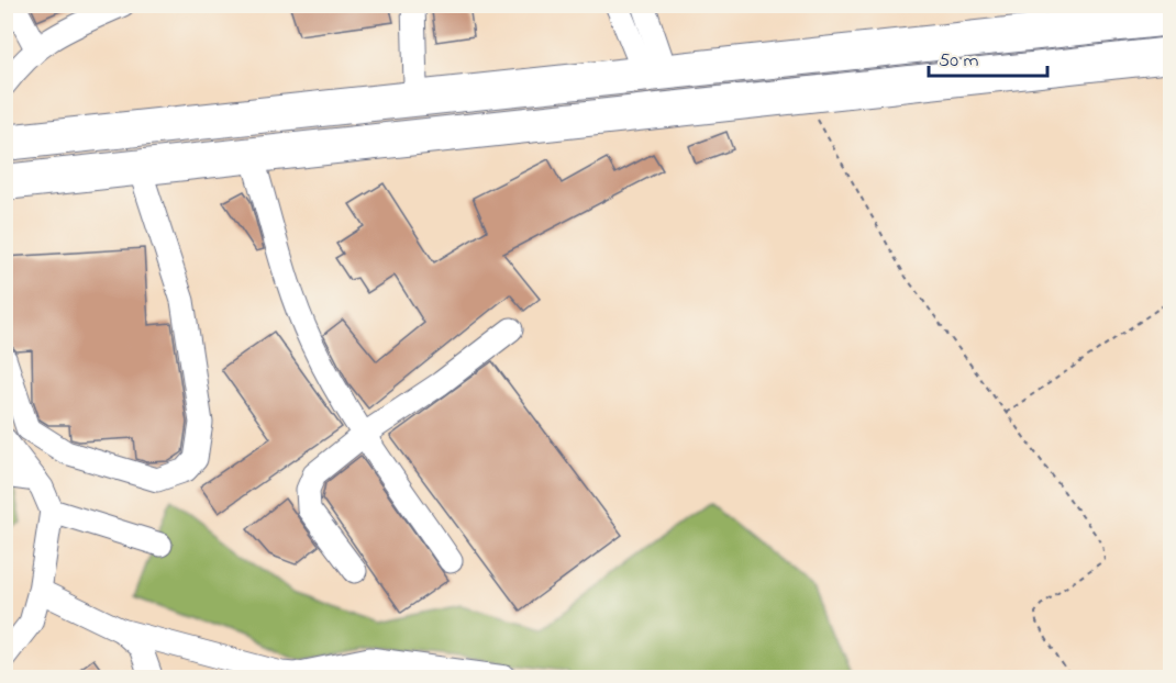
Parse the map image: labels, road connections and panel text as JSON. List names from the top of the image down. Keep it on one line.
{"scale_bar":"50 m"}
